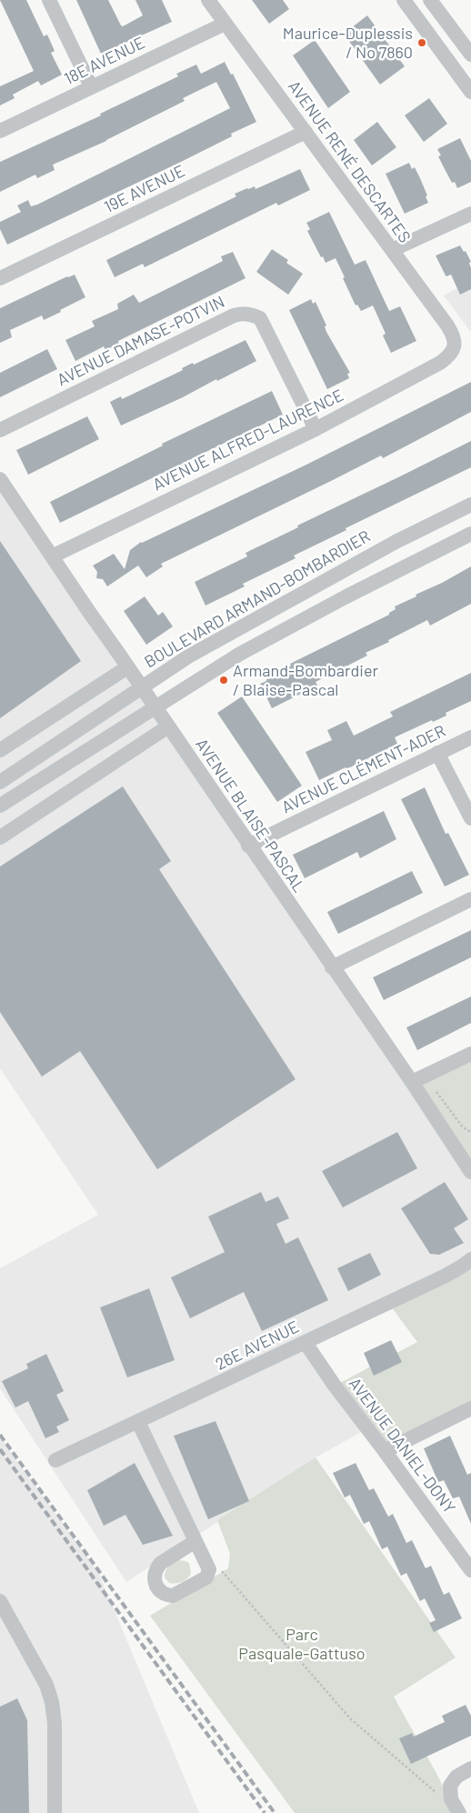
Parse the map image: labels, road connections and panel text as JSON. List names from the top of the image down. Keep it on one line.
{"streets":{"street":["18E AVENUE","AVENUE RENÉ DESCARTES","19E AVENUE","AVENUE DAMASE-POTVIN","AVENUE ALFRED-LAURENCE","BOULEVARD ARMAND-BOMBARDIER","AVENUE CLÉMENT-ADER","AVENUE BLAISE-PASCAL","26E AVENUE","AVENUE DANIEL-DONY"]},"crossings":[["18E AVENUE","AVENUE RENÉ DESCARTES"],["AVENUE RENÉ DESCARTES","19E AVENUE"],["AVENUE RENÉ DESCARTES","AVENUE ALFRED-LAURENCE"],["AVENUE DAMASE-POTVIN","AVENUE ALFRED-LAURENCE"],["AVENUE ALFRED-LAURENCE","AVENUE BLAISE-PASCAL"],["BOULEVARD ARMAND-BOMBARDIER","AVENUE BLAISE-PASCAL"],["AVENUE CLÉMENT-ADER","AVENUE BLAISE-PASCAL"],["26E AVENUE","AVENUE DANIEL-DONY"]],"parks":["Parc Pasquale-Gattuso"],"places":["Maurice-Duplessis / No 7860","Armand-Bombardier / Blaise-Pascal"]}
